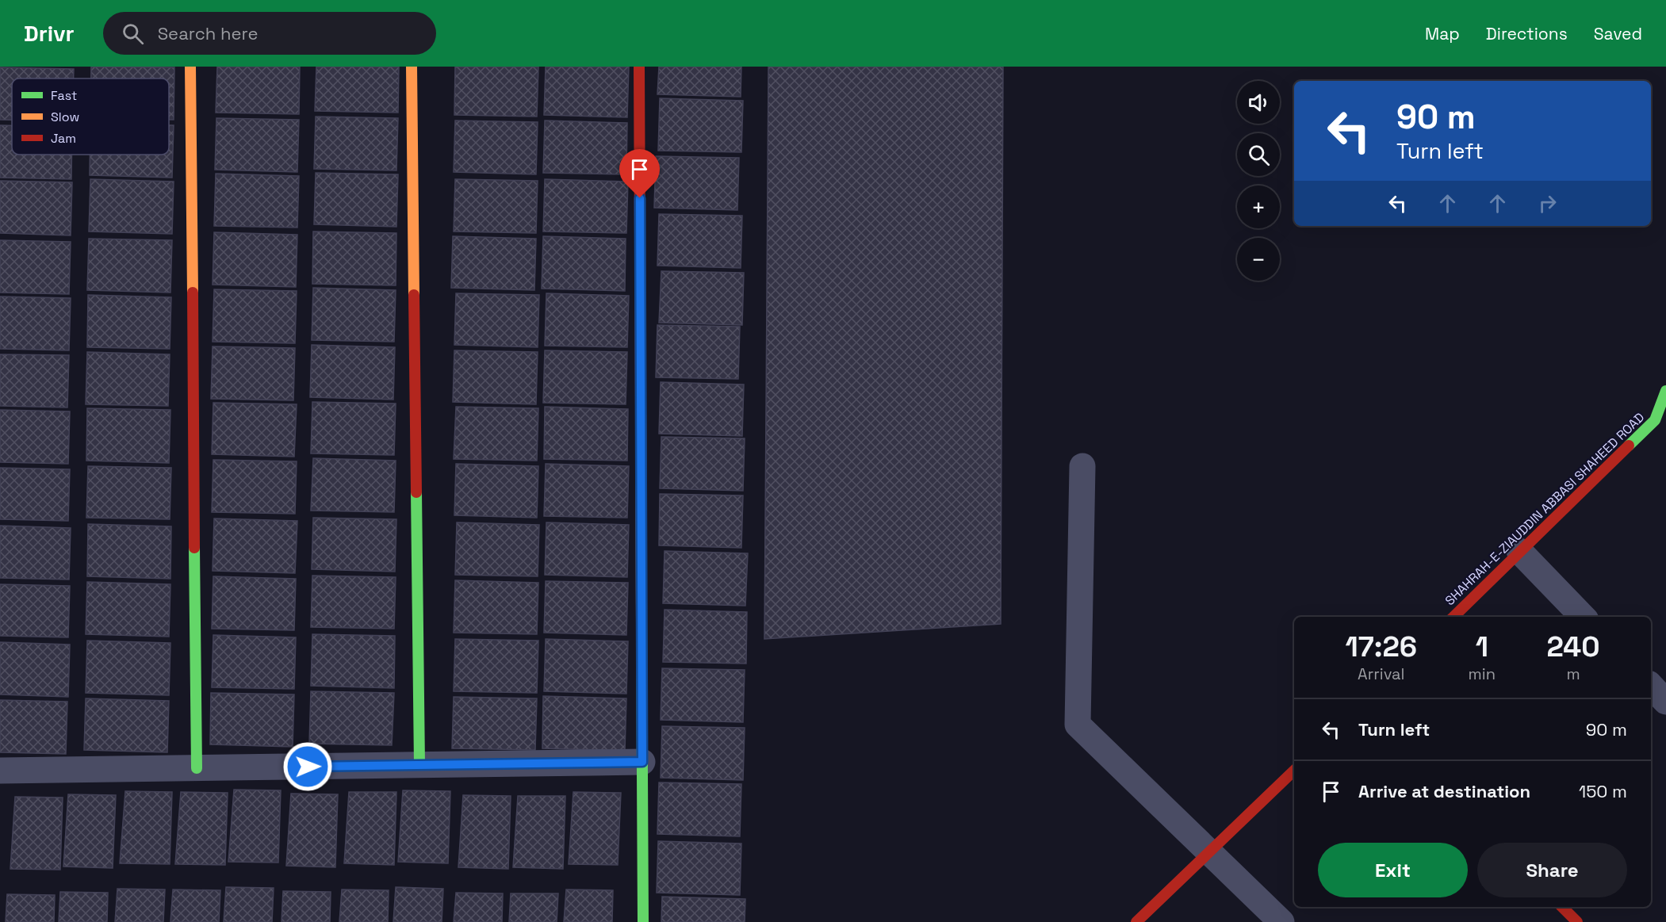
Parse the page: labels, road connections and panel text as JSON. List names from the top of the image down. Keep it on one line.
{"streets":{"street":["SHAHRAH-E-ZIAUDDIN ABBASI SHAHEED ROAD"]},"legend":["Fast","Slow","Jam"],"page":{"header":"Drivr","search":"Search here","nav":["Map","Directions","Saved"],"map_buttons":["+","−"],"turn":["90 m","Turn left"],"eta":["17:26","Arrival","1","min","240","m"],"list":[{"name":"Turn left","value":"90 m"},{"name":"Arrive at destination","value":"150 m"}],"buttons":["Exit","Share"]}}
